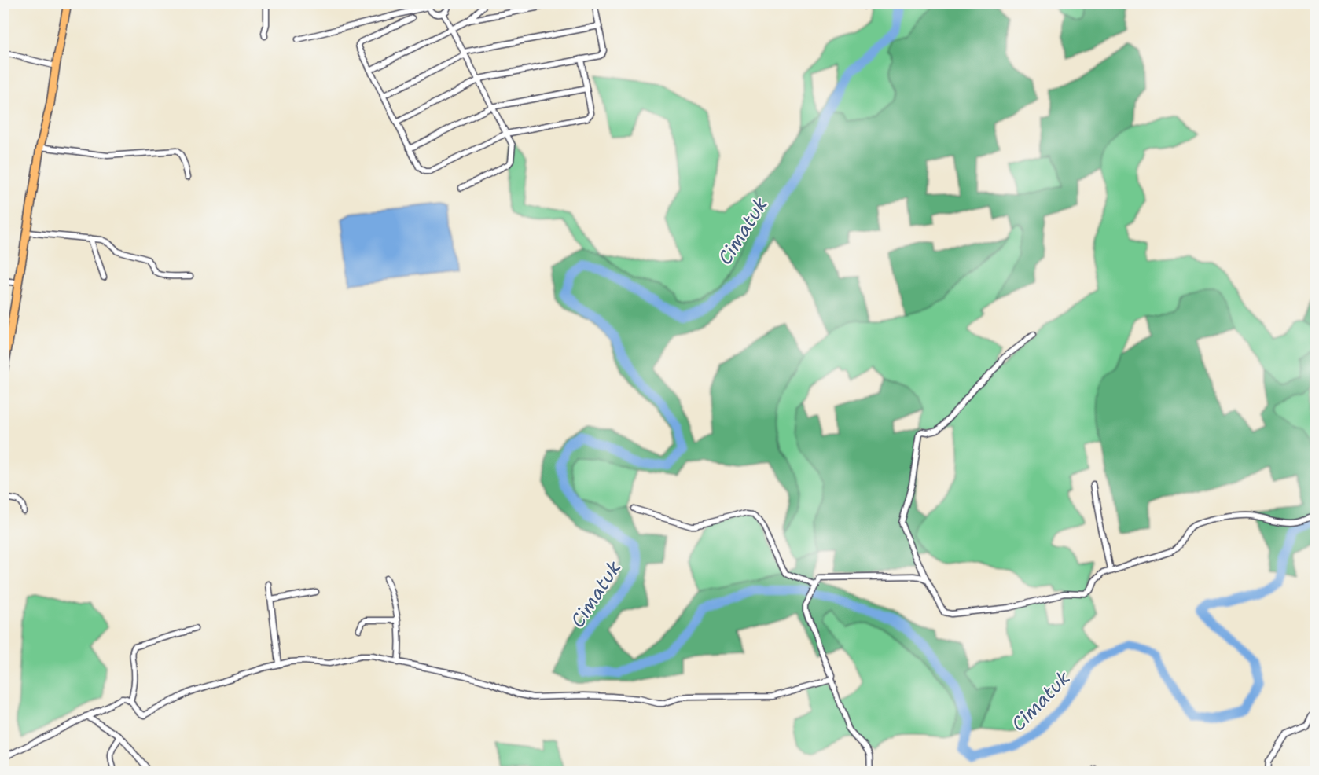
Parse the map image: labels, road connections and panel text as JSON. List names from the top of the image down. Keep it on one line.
{"water":["Cimatuk"]}
